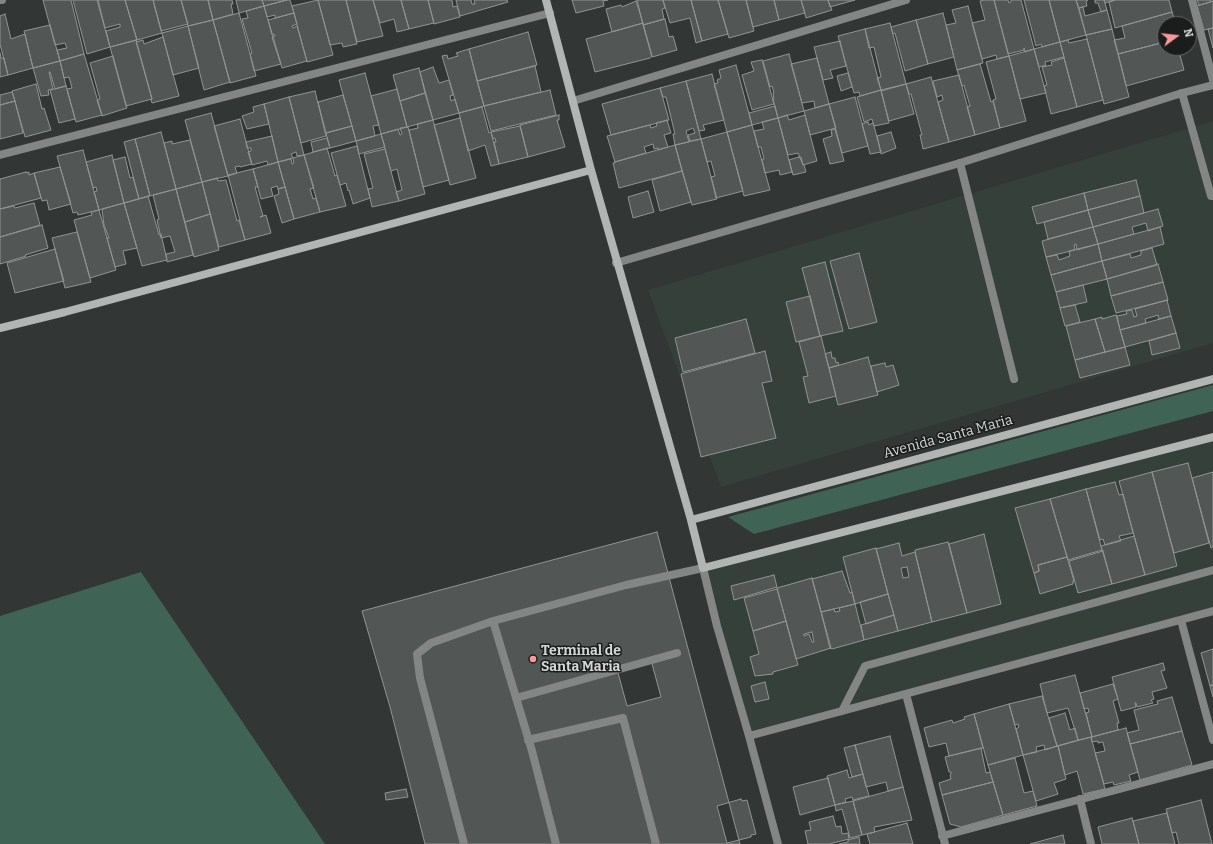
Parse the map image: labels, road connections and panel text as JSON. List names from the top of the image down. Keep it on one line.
{"streets":{"main road":["Avenida Santa Maria"]},"places":["Terminal de Santa Maria"],"north":"right"}
